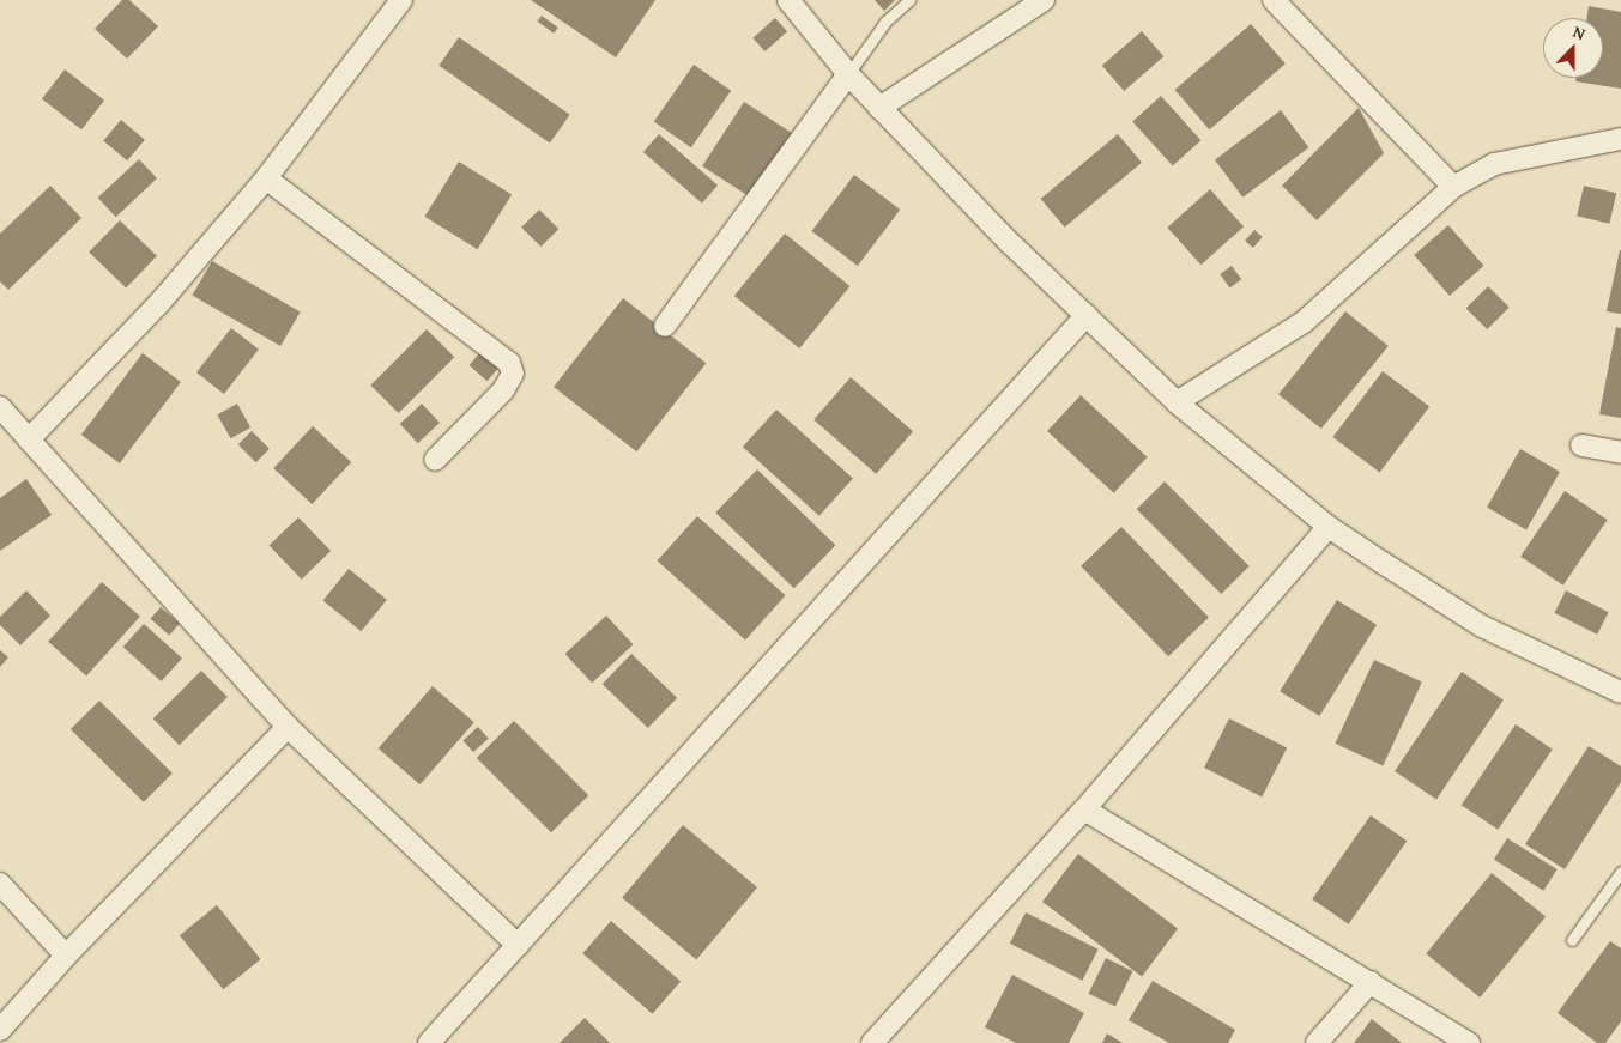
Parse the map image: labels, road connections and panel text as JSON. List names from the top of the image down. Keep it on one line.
{"north":"top"}
